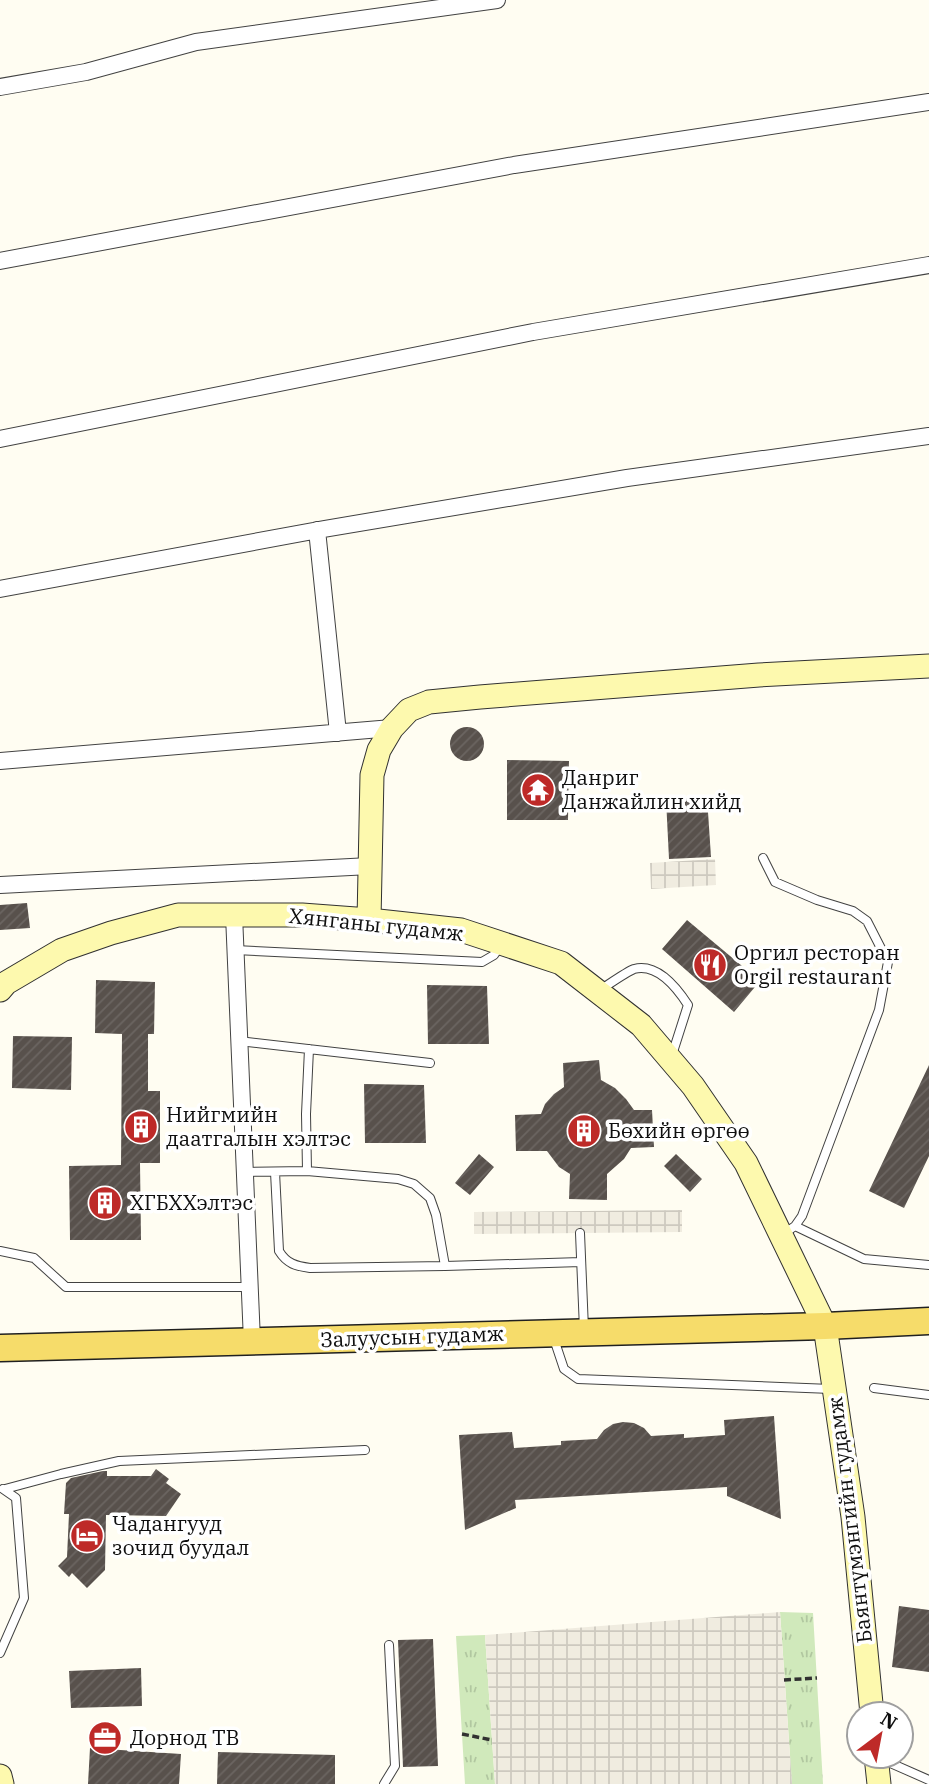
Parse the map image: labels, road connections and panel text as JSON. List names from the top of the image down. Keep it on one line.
{"streets":{"main road":["Хянганы гудамж","Залуусын гудамж","Баянтүмэнгийн гудамж"]},"crossings":[["Хянганы гудамж","Залуусын гудамж"],["Хянганы гудамж","Баянтүмэнгийн гудамж"],["Залуусын гудамж","Баянтүмэнгийн гудамж"]],"places":{"temple":["Данриг Данжайлин хийд"],"restaurant":["Оргил ресторан Orgil restaurant"],"building":["Нийгмийн даатгалын хэлтэс","Бөхийн өргөө","ХГБХХэлтэс"],"hotel":["Чадангууд зочид буудал"],"office":["Дорнод ТВ"]},"north":"top right"}
